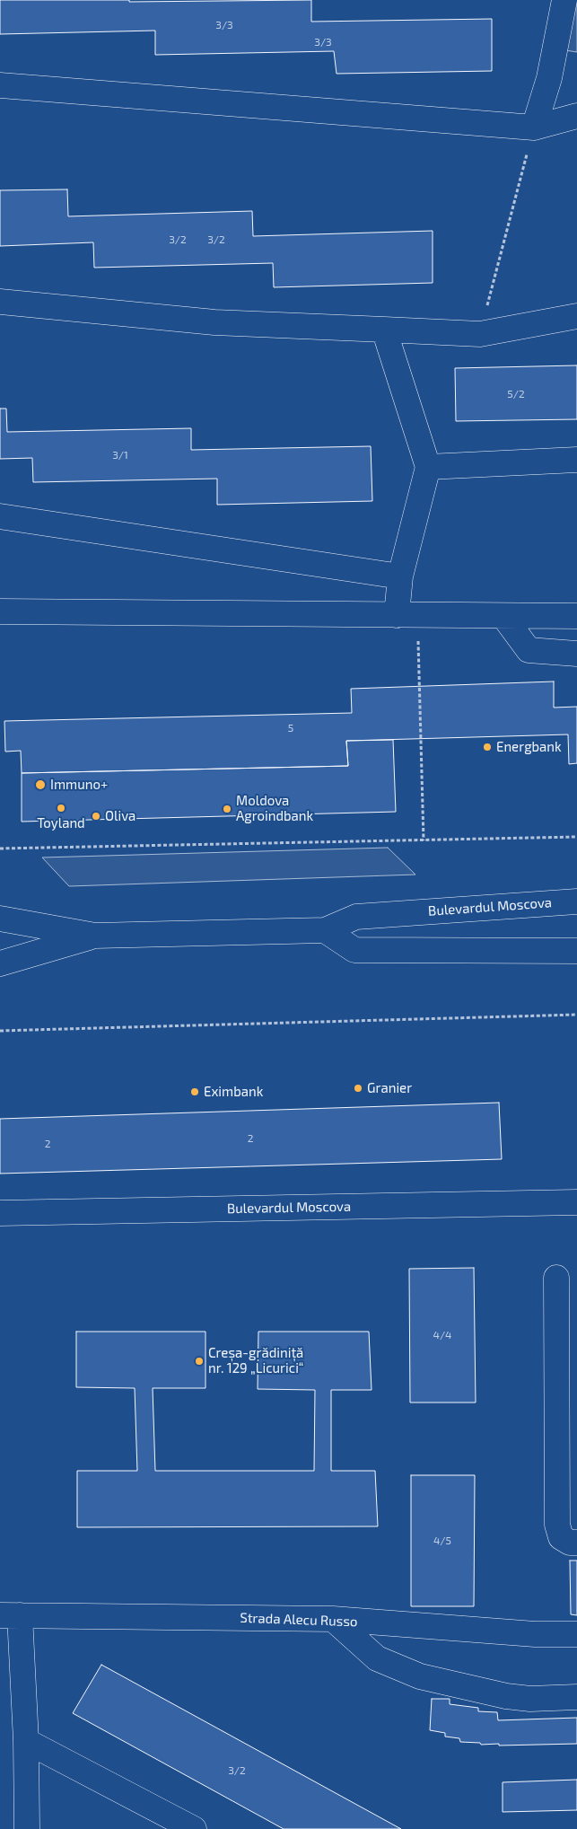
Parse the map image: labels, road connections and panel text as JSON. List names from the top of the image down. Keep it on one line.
{"streets":{"street":["Bulevardul Moscova","Strada Alecu Russo"]},"places":["Energbank","Immuno+","Toyland","Moldova Agroindbank","Oliva","Granier","Eximbank","Creșa-grădiniță nr. 129 „Licurici“"],"house_numbers":["3/3","3/3","3/2","3/2","5/2","3/1","5","2","2","4/4","4/5","3/2"]}
